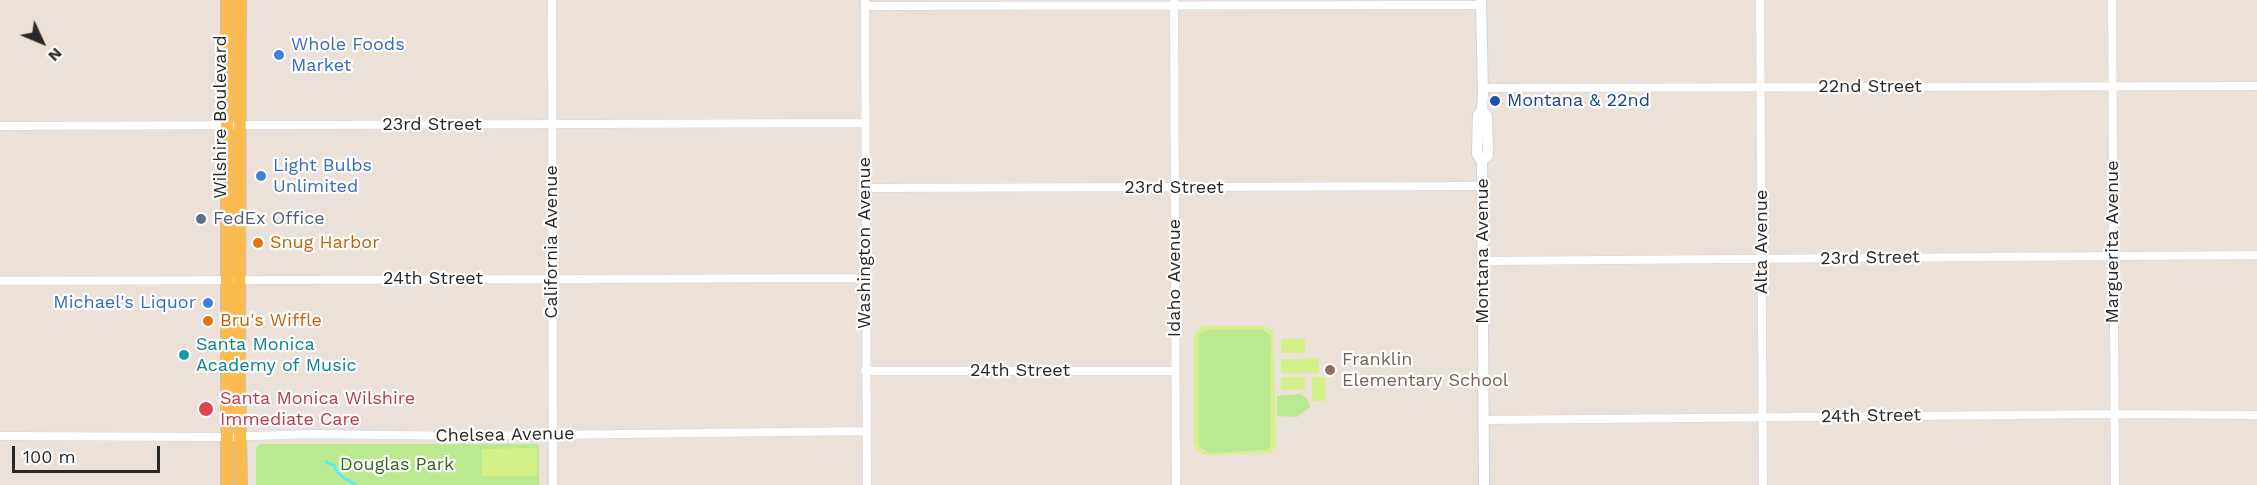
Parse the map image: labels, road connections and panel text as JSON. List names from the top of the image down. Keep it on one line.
{"streets":{"main road":["Wilshire Boulevard"],"street":["22nd Street","23rd Street","California Avenue","Alta Avenue","Marguerita Avenue","Washington Avenue","Montana Avenue","Idaho Avenue","24th Street","Chelsea Avenue"]},"crossings":[["22nd Street","Alta Avenue"],["22nd Street","Marguerita Avenue"],["22nd Street","Montana Avenue"],["Wilshire Boulevard","23rd Street"],["Wilshire Boulevard","24th Street"],["Wilshire Boulevard","Chelsea Avenue"],["23rd Street","California Avenue"],["23rd Street","Alta Avenue"],["23rd Street","Marguerita Avenue"],["23rd Street","Washington Avenue"],["23rd Street","Montana Avenue"],["23rd Street","Idaho Avenue"],["California Avenue","24th Street"],["California Avenue","Chelsea Avenue"],["Alta Avenue","24th Street"],["Marguerita Avenue","24th Street"],["Washington Avenue","24th Street"],["Washington Avenue","Chelsea Avenue"],["Montana Avenue","24th Street"],["Idaho Avenue","24th Street"]],"parks":["Douglas Park"],"places":["Whole Foods Market","Montana & 22nd","Light Bulbs Unlimited","FedEx Office","Snug Harbor","Michael's Liquor","Bru's Wiffle","Santa Monica Academy of Music","Franklin Elementary School","Santa Monica Wilshire Immediate Care"],"scale_bar":"100 m","north":"bottom right"}
